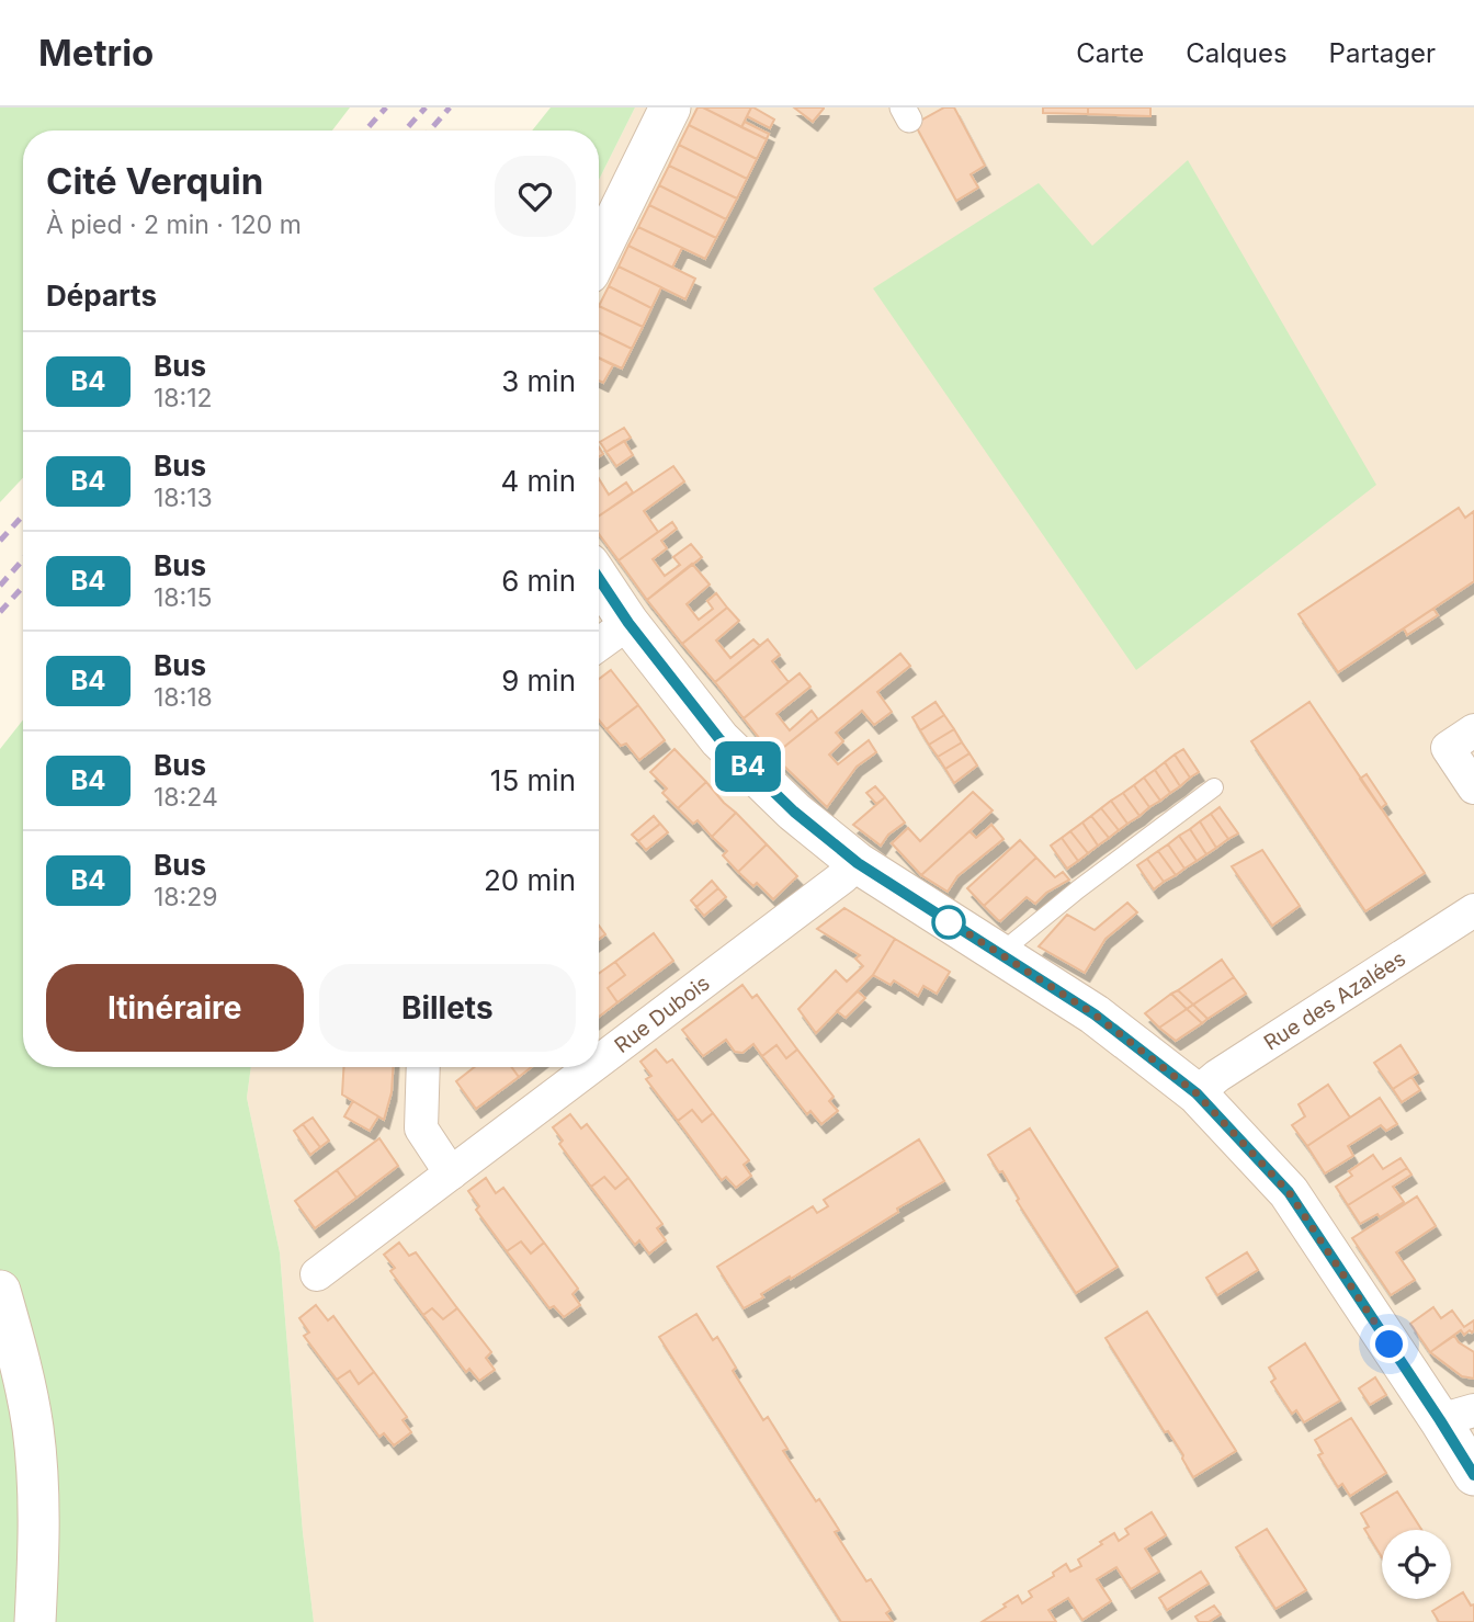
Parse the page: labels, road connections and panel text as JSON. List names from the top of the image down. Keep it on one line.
{"streets":{"street":["Rue des Azalées","Rue Dubois"]},"lines":["bus line B4"],"page":{"header":"Metrio","nav":["Carte","Calques","Partager"],"on_map":"B4","heading":[["Cité Verquin","À pied · 2 min · 120 m"],"Départs"],"list":[{"mark":"B4","name":"Bus","note":"18:12","value":"3 min"},{"mark":"B4","name":"Bus","note":"18:13","value":"4 min"},{"mark":"B4","name":"Bus","note":"18:15","value":"6 min"},{"mark":"B4","name":"Bus","note":"18:18","value":"9 min"},{"mark":"B4","name":"Bus","note":"18:24","value":"15 min"},{"mark":"B4","name":"Bus","note":"18:29","value":"20 min"}],"buttons":["Itinéraire","Billets"]}}
